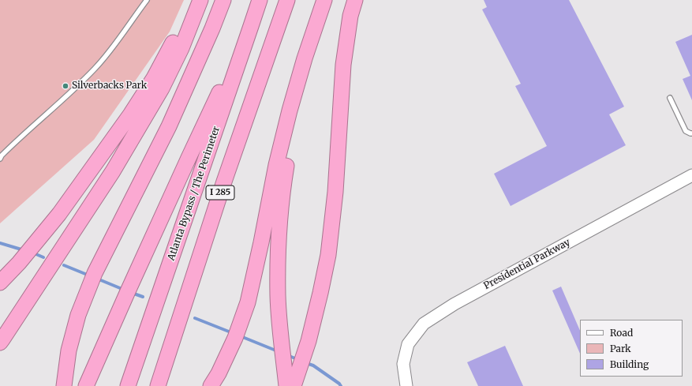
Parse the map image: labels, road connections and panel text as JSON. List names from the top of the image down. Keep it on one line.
{"streets":{"highway":["I 285","Atlanta Bypass / The Perimeter"],"street":["Presidential Parkway"]},"places":["Silverbacks Park"],"legend":["Road","Park","Building"]}
